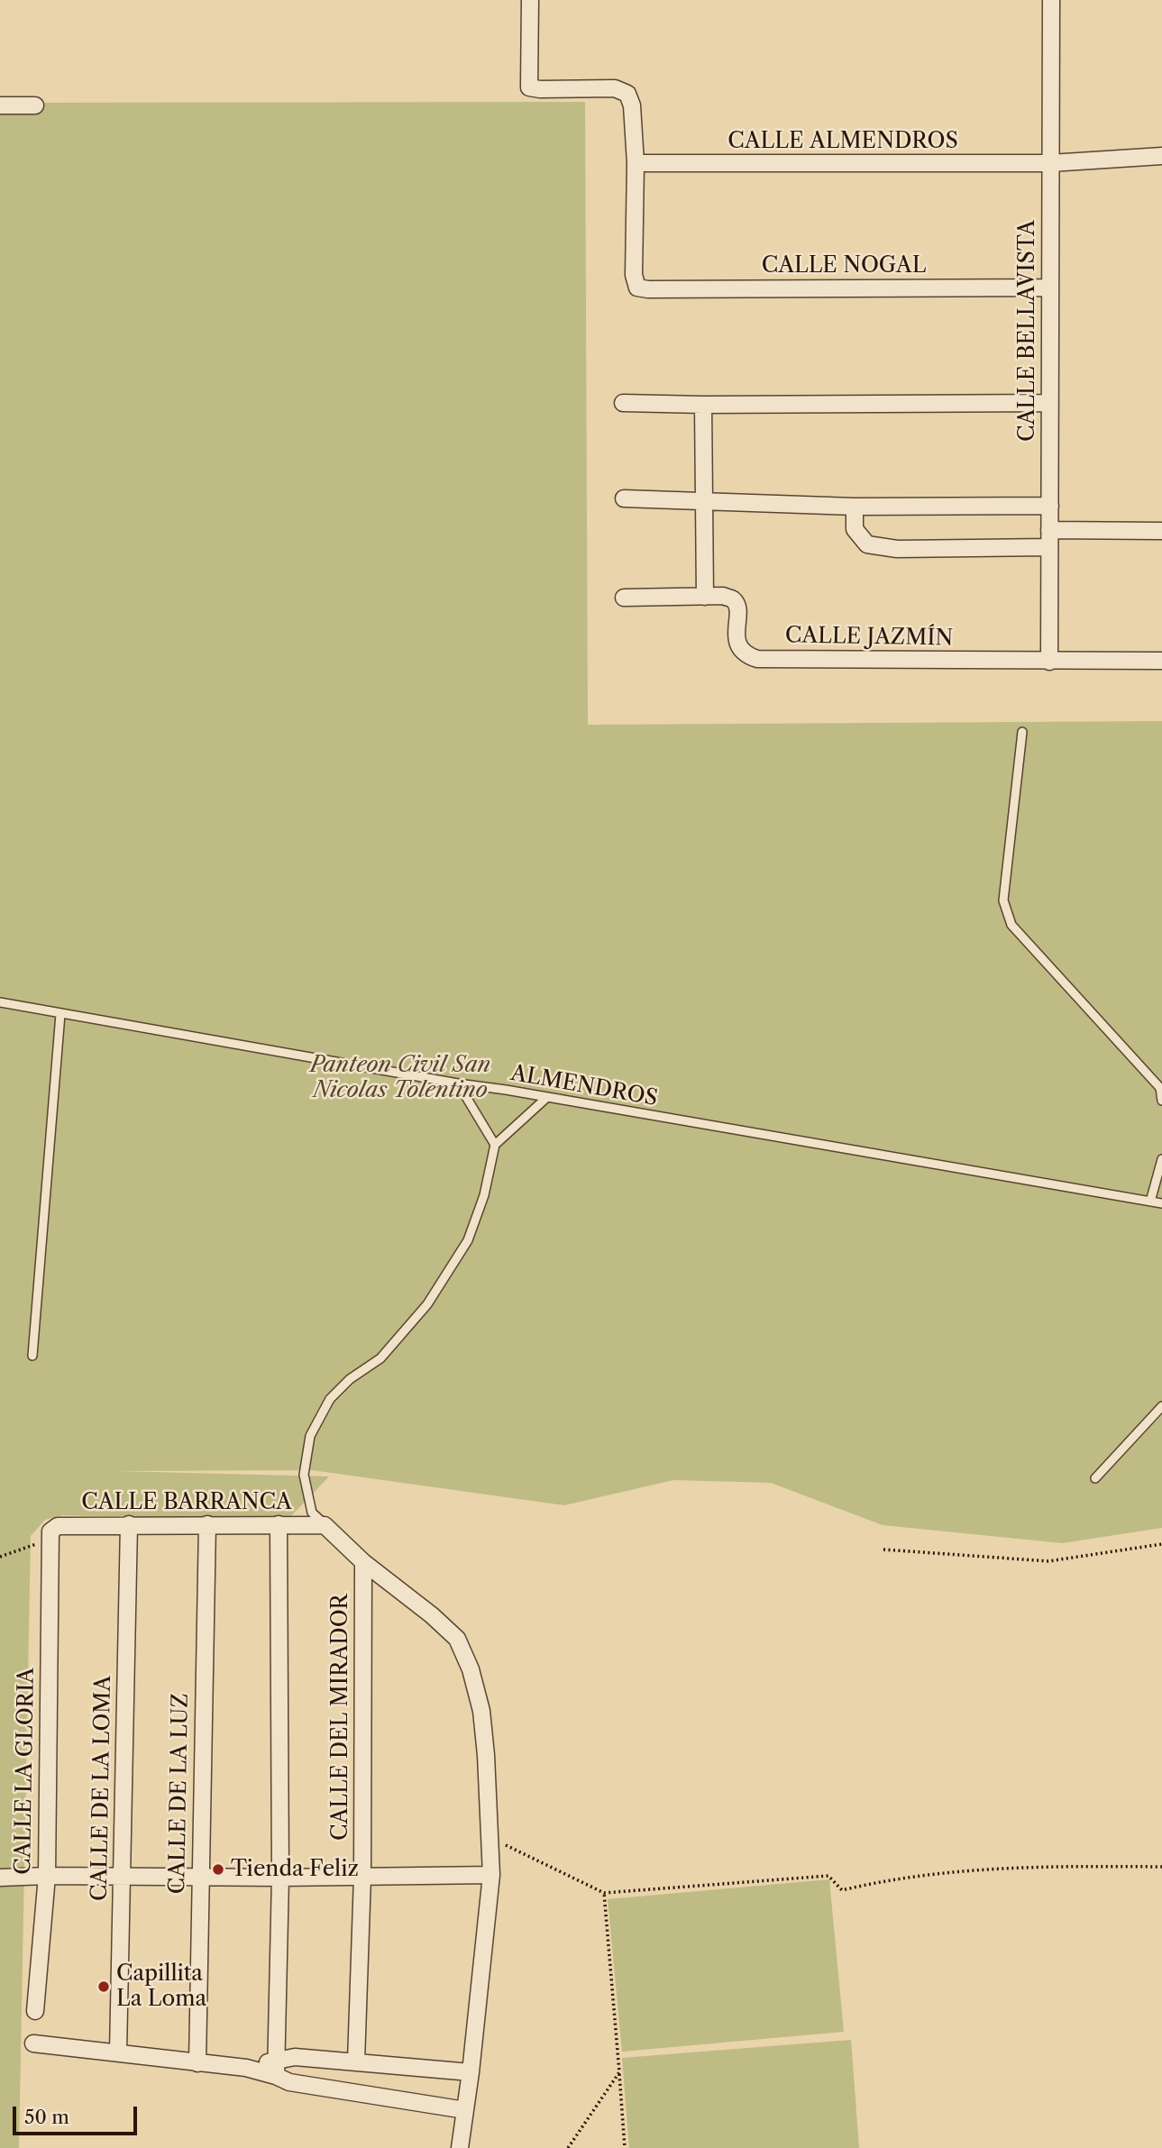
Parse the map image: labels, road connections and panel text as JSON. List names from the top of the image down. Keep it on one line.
{"streets":{"street":["CALLE ALMENDROS","CALLE NOGAL","CALLE BELLAVISTA","CALLE JAZMÍN","CALLE BARRANCA","CALLE DEL MIRADOR","CALLE LA GLORIA","CALLE DE LA LOMA","CALLE DE LA LUZ"],"lane":["ALMENDROS"]},"crossings":[["CALLE ALMENDROS","CALLE NOGAL"],["CALLE ALMENDROS","CALLE BELLAVISTA"],["CALLE NOGAL","CALLE BELLAVISTA"],["CALLE BELLAVISTA","CALLE JAZMÍN"],["CALLE BARRANCA","CALLE LA GLORIA"],["CALLE BARRANCA","CALLE DE LA LOMA"],["CALLE BARRANCA","CALLE DE LA LUZ"]],"parks":["Panteon Civil San Nicolas Tolentino"],"places":["Tienda Feliz","Capillita La Loma"],"scale_bar":"50 m"}
